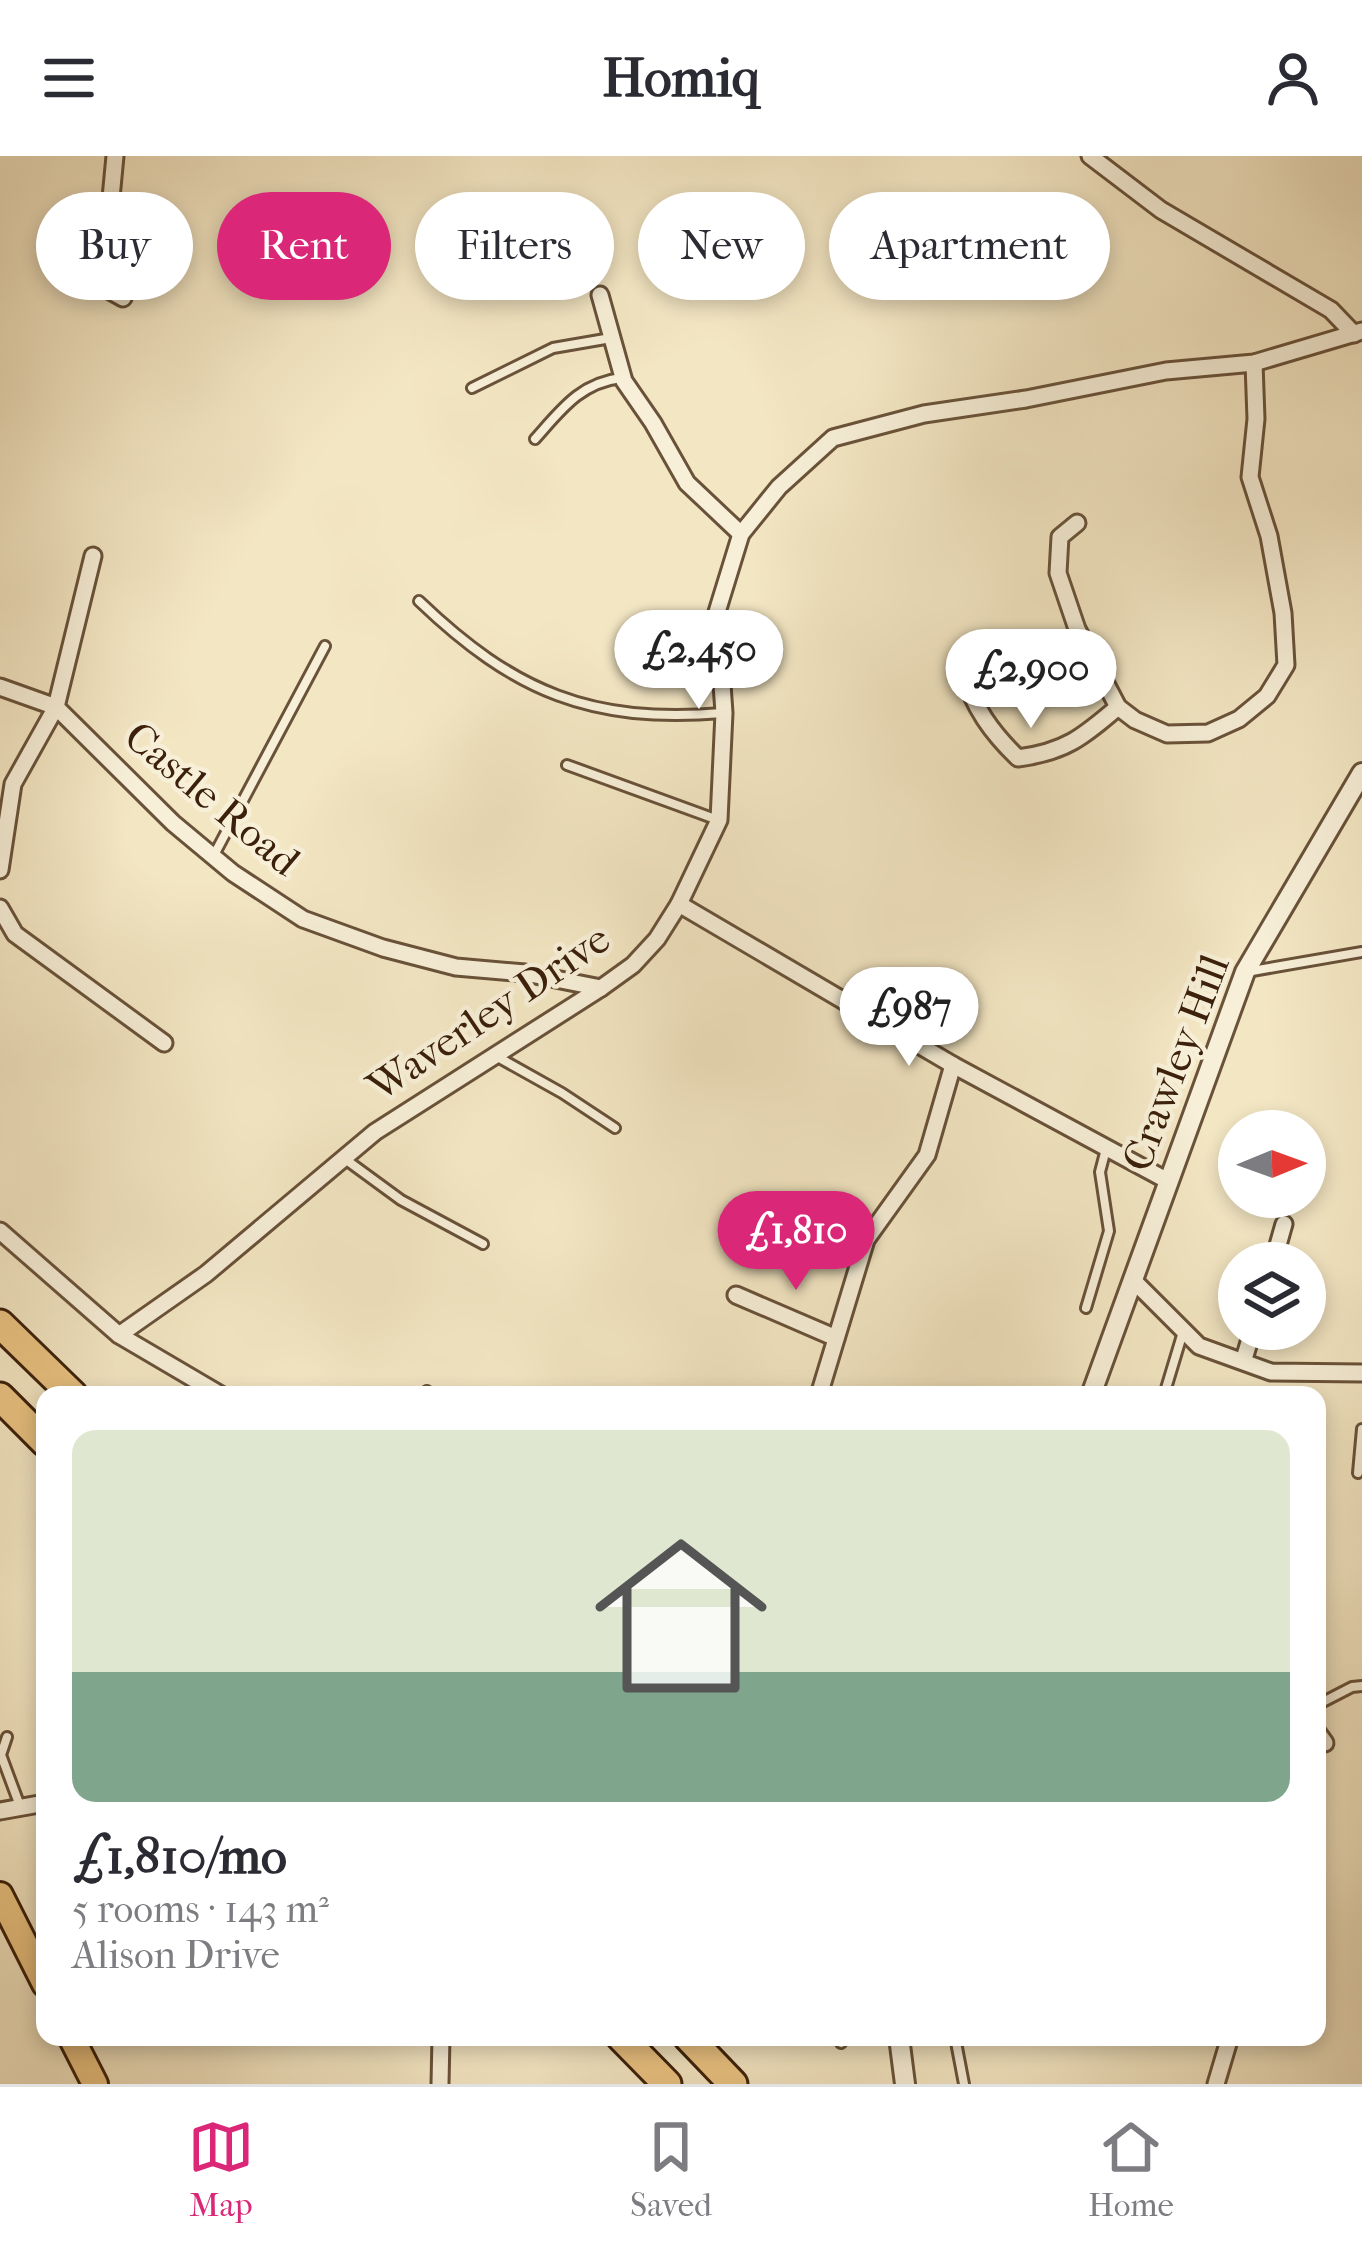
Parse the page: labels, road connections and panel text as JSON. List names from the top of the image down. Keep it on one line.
{"streets":{"street":["Castle Road","Waverley Drive","Crawley Hill"]},"crossings":[["Castle Road","Waverley Drive"]],"north":"right","page":{"header":"Homiq","chip":["Buy","Rent","Filters","New","Apartment"],"price":["£2,450","£2,900","£987","£1,810"],"list":[{"name":"£1,810/mo","note":"5 rooms · 143 m² · Alison Drive"}],"tabs":["Map","Saved","Home"]}}
